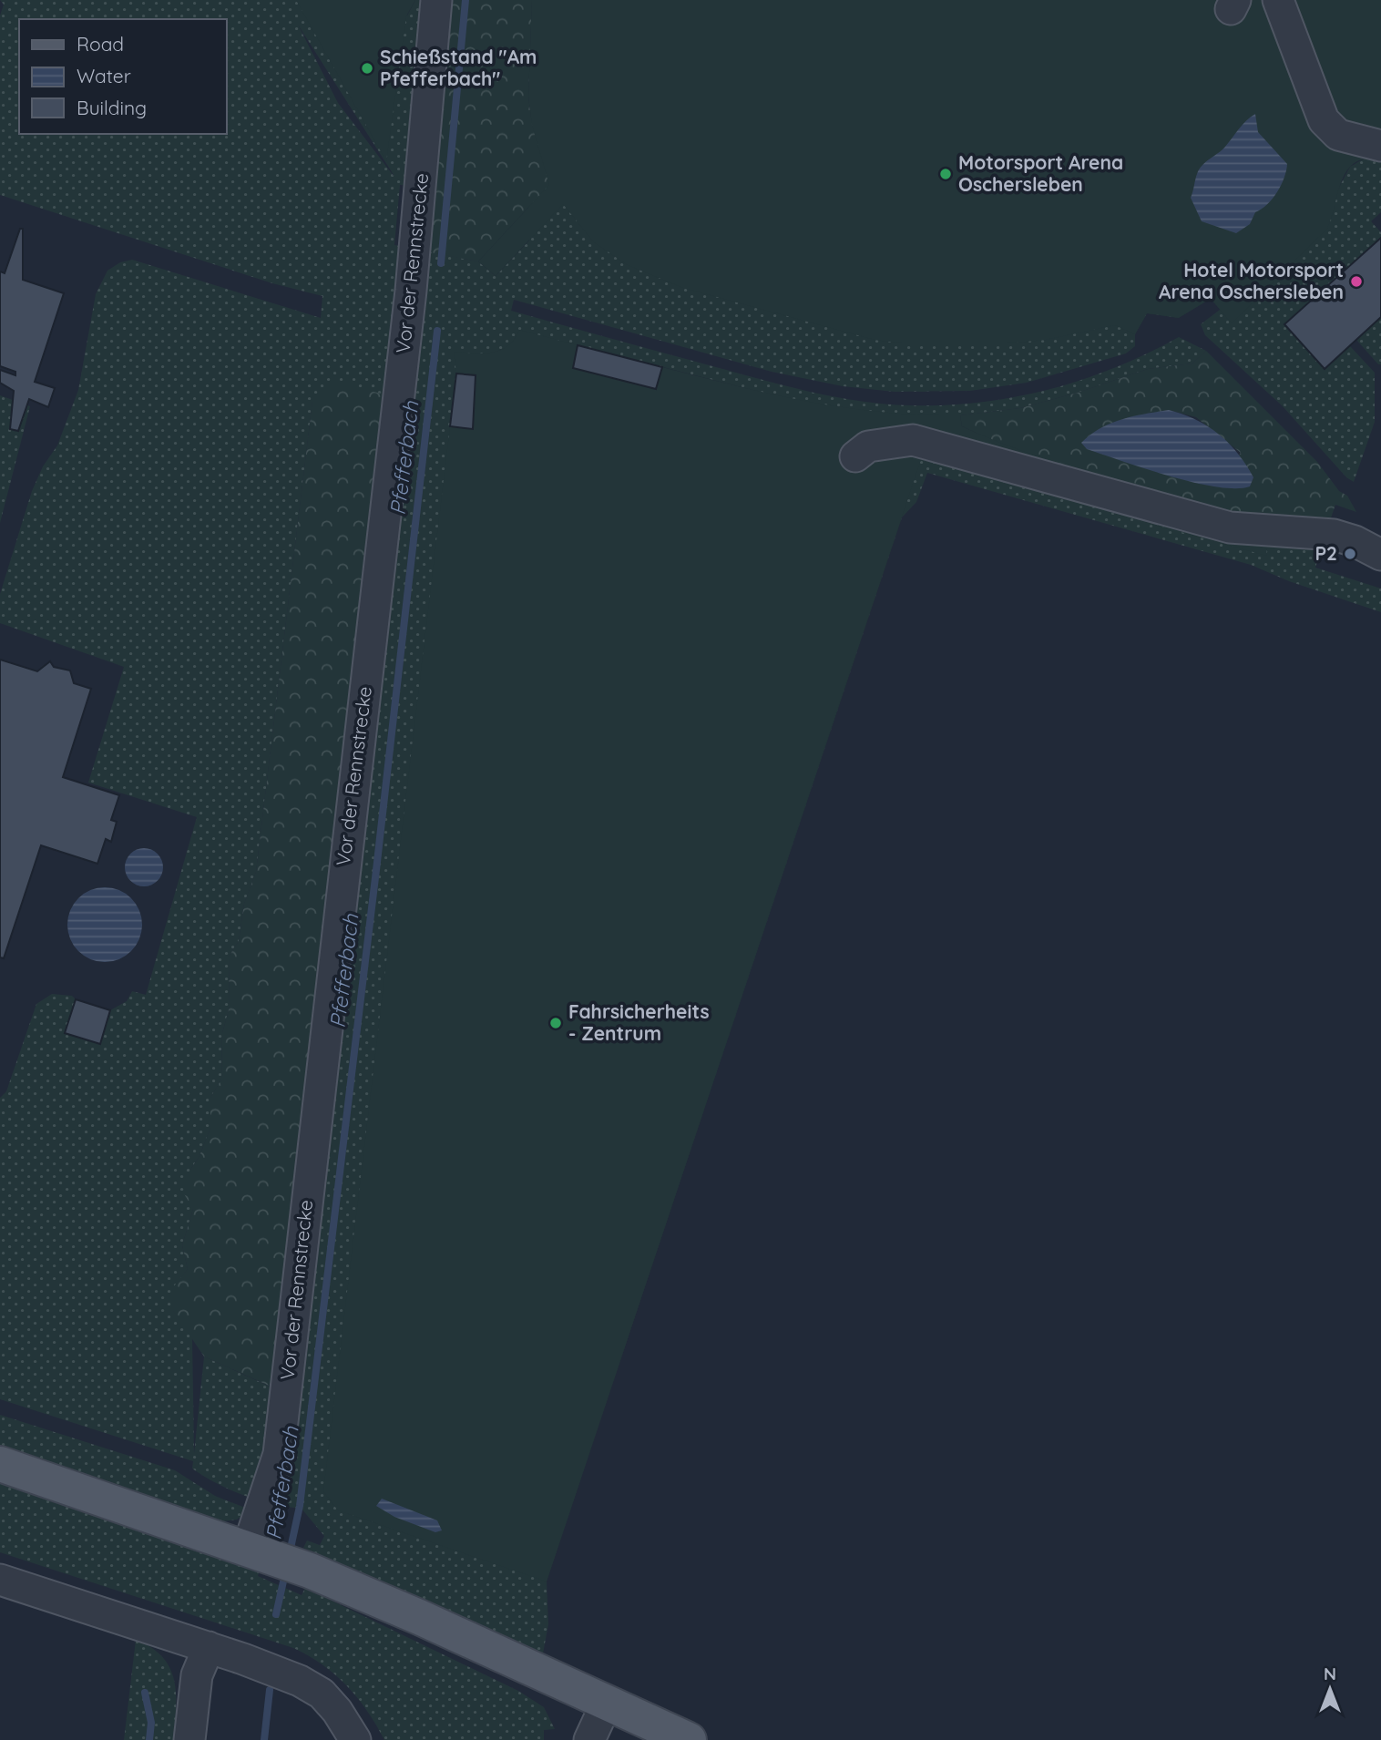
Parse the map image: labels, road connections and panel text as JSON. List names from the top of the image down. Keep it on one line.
{"streets":{"street":["Vor der Rennstrecke"]},"water":["Pfefferbach"],"places":["Schießstand \"Am Pfefferbach\"","Motorsport Arena Oschersleben","Hotel Motorsport Arena Oschersleben","P2","Fahrsicherheits - Zentrum"],"legend":["Road","Water","Building"],"north":"top"}
